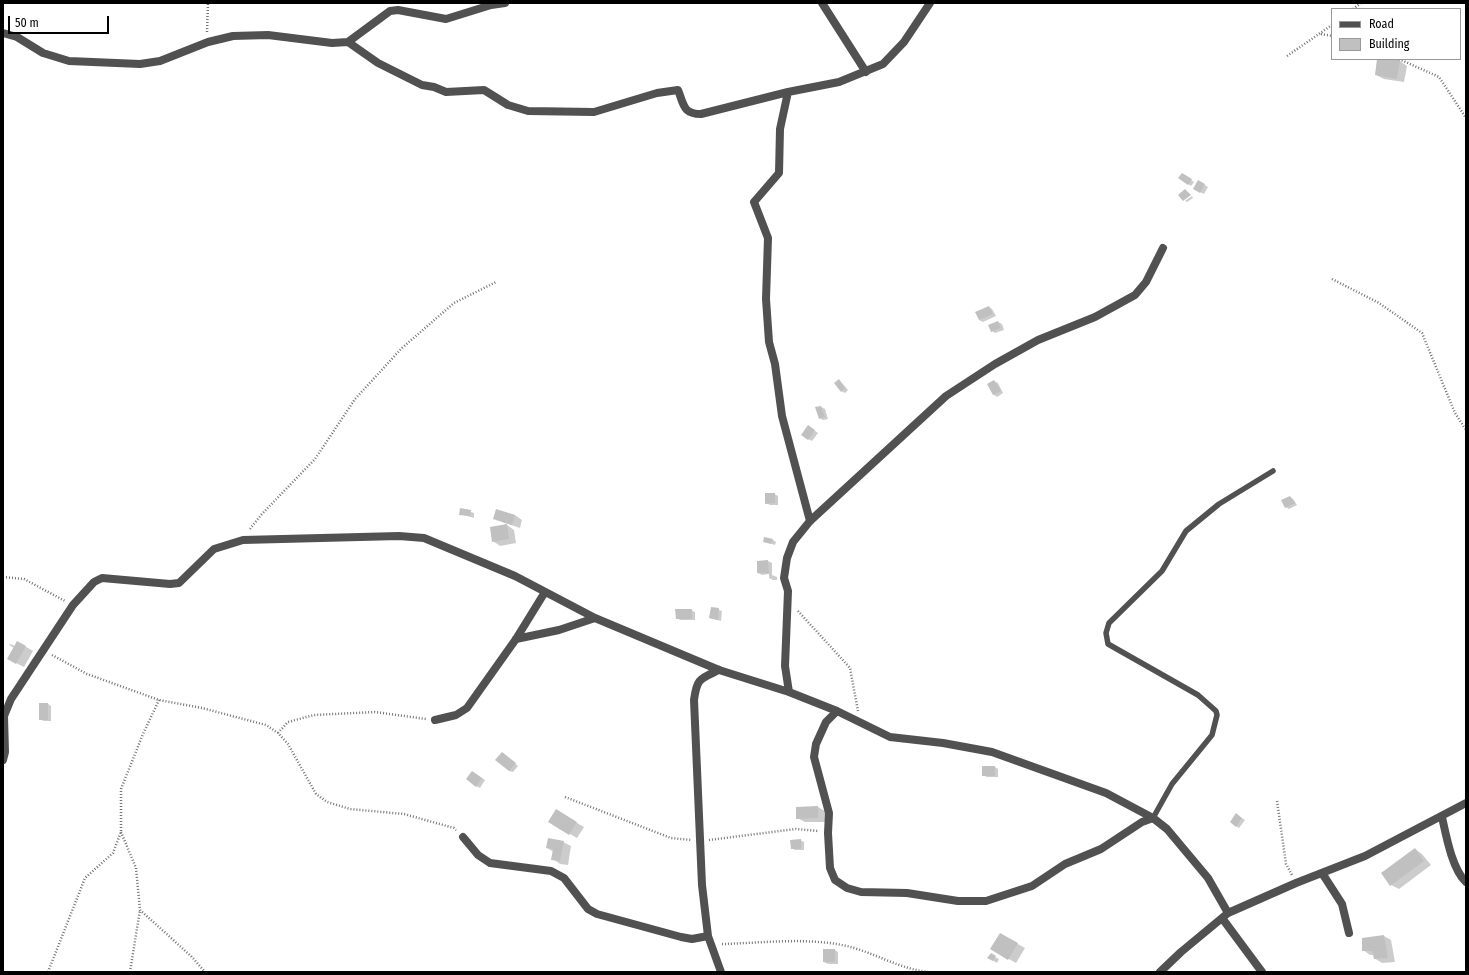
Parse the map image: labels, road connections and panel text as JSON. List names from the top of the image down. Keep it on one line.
{"legend":["Road","Building"],"scale_bar":"50 m"}
